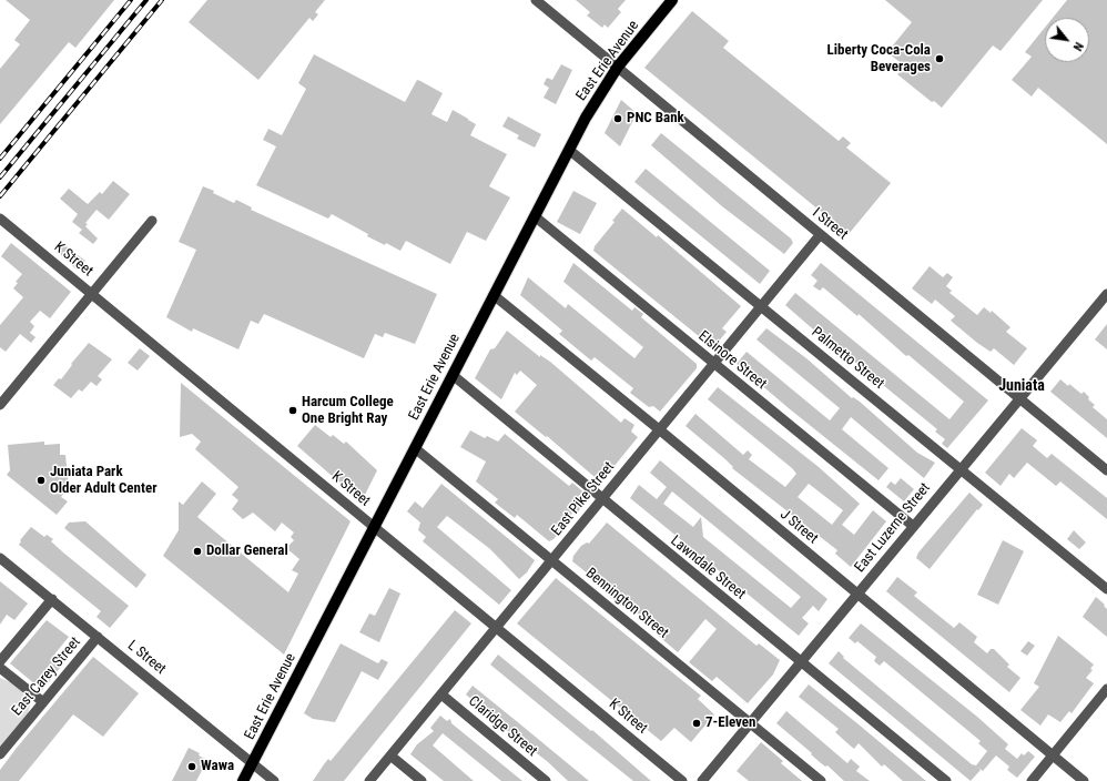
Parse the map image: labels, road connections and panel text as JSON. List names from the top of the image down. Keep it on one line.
{"streets":{"main road":["East Erie Avenue"],"street":["I Street","K Street","Palmetto Street","Elsinore Street","East Pike Street","J Street","East Luzerne Street","Lawndale Street","Bennington Street","L Street","East Carey Street","Claridge Street"]},"crossings":[["East Erie Avenue","I Street"],["East Erie Avenue","K Street"],["East Erie Avenue","Palmetto Street"],["East Erie Avenue","Elsinore Street"],["East Erie Avenue","J Street"],["East Erie Avenue","Lawndale Street"],["East Erie Avenue","Bennington Street"],["East Erie Avenue","L Street"],["I Street","East Pike Street"],["I Street","East Luzerne Street"],["K Street","East Pike Street"],["Palmetto Street","East Pike Street"],["Palmetto Street","East Luzerne Street"],["Elsinore Street","East Pike Street"],["Elsinore Street","East Luzerne Street"],["East Pike Street","J Street"],["East Pike Street","Lawndale Street"],["East Pike Street","Bennington Street"],["East Pike Street","Claridge Street"],["J Street","East Luzerne Street"],["East Luzerne Street","Lawndale Street"],["East Luzerne Street","Bennington Street"],["L Street","East Carey Street"]],"districts":["Juniata"],"places":["Liberty Coca-Cola Beverages","PNC Bank","Harcum College One Bright Ray","Juniata Park Older Adult Center","Dollar General","7-Eleven","Wawa"],"north":"bottom right"}
